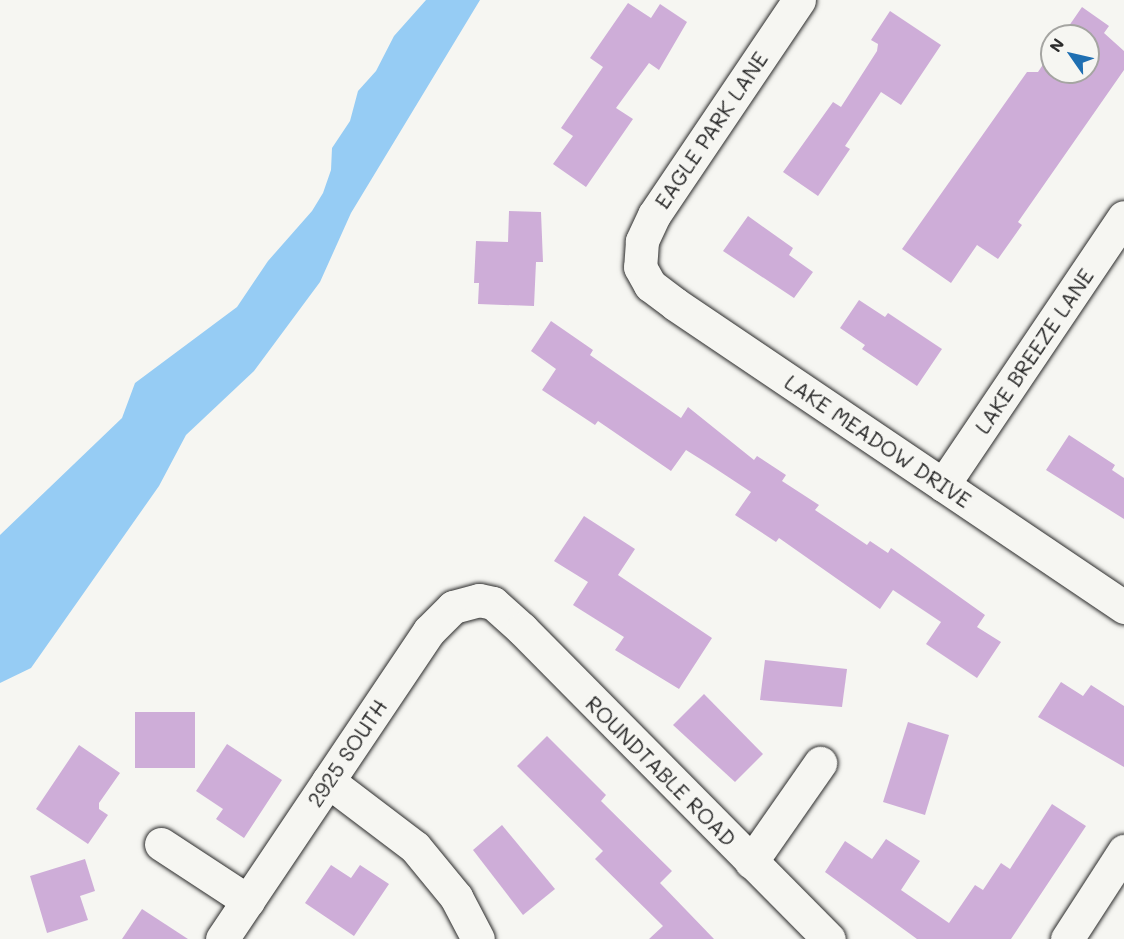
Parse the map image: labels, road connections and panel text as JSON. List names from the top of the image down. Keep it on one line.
{"streets":{"street":["EAGLE PARK LANE","LAKE BREEZE LANE","LAKE MEADOW DRIVE","2925 SOUTH","ROUNDTABLE ROAD"]},"crossings":[["EAGLE PARK LANE","LAKE MEADOW DRIVE"],["LAKE BREEZE LANE","LAKE MEADOW DRIVE"],["2925 SOUTH","ROUNDTABLE ROAD"]],"north":"top left"}
